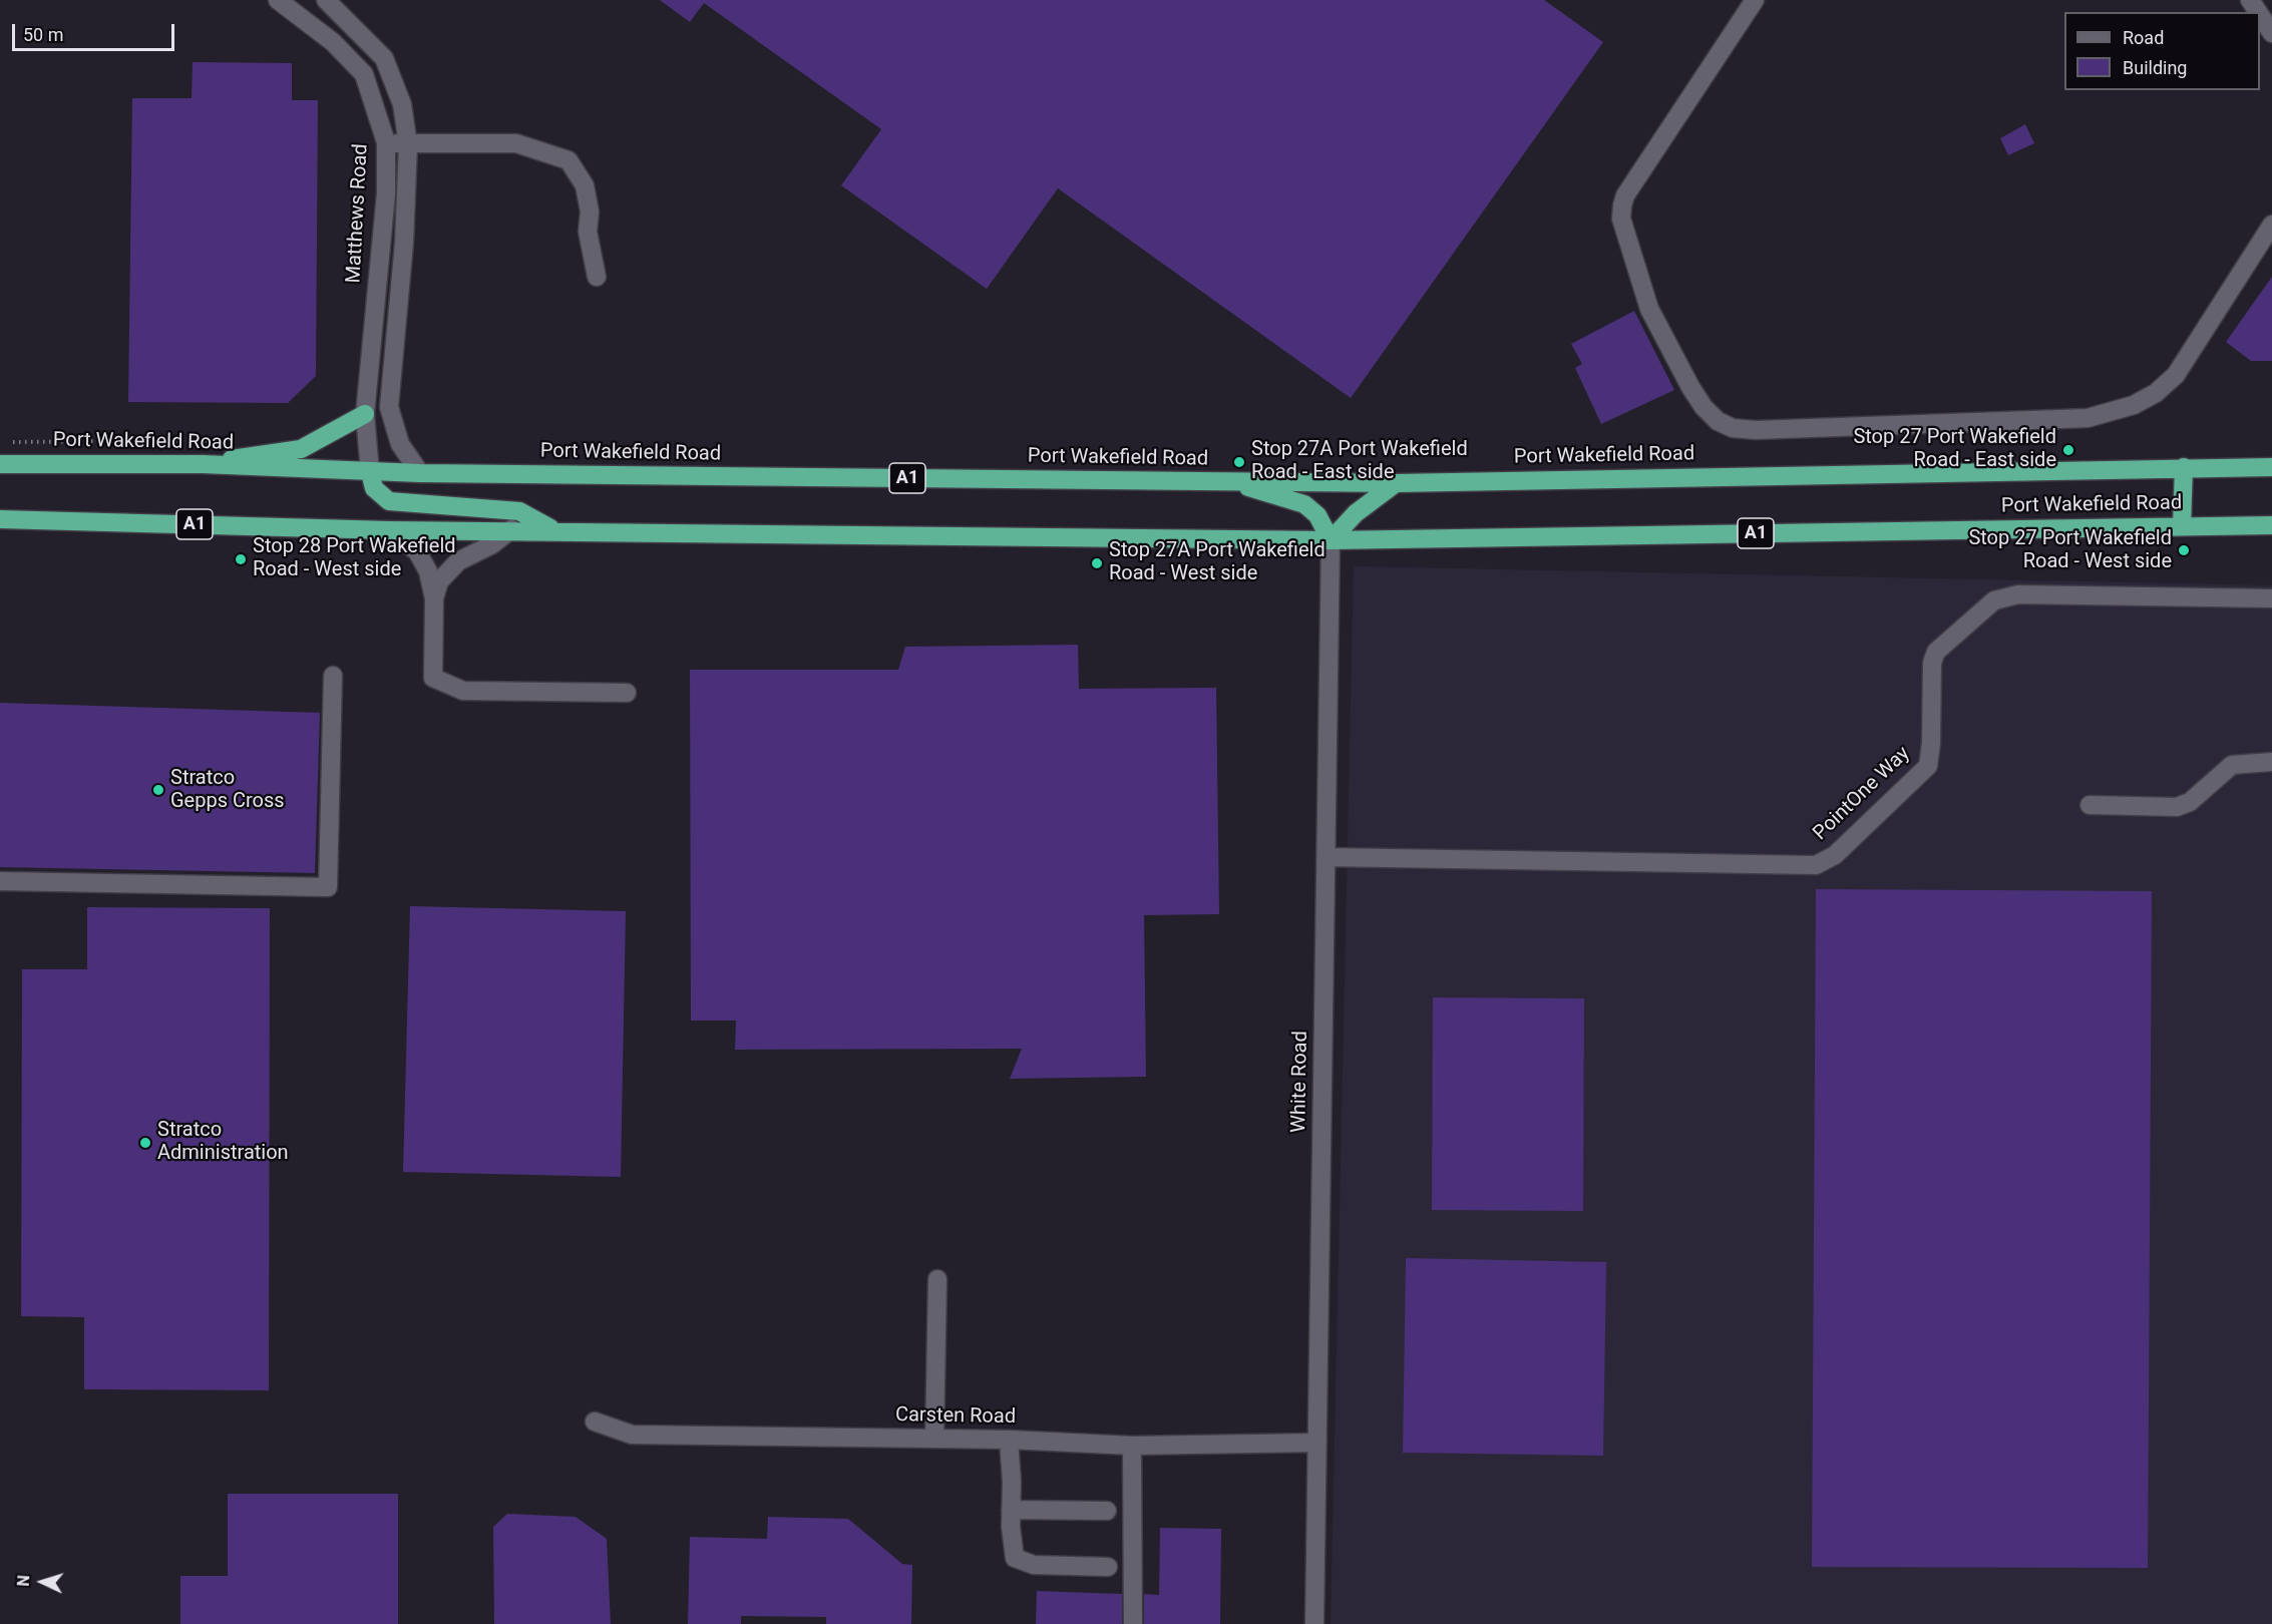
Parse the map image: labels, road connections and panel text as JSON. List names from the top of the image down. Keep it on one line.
{"streets":{"highway":["Port Wakefield Road","A1"],"street":["Matthews Road","PointOne Way","White Road","Carsten Road"]},"crossings":[["Matthews Road","Port Wakefield Road"],["Port Wakefield Road","White Road"],["PointOne Way","White Road"],["White Road","Carsten Road"]],"places":["Stop 27 Port Wakefield Road - East side","Stop 27A Port Wakefield Road - East side","Stop 27 Port Wakefield Road - West side","Stop 28 Port Wakefield Road - West side","Stop 27A Port Wakefield Road - West side","Stratco Gepps Cross","Stratco Administration"],"legend":["Road","Building"],"scale_bar":"50 m","north":"left"}
